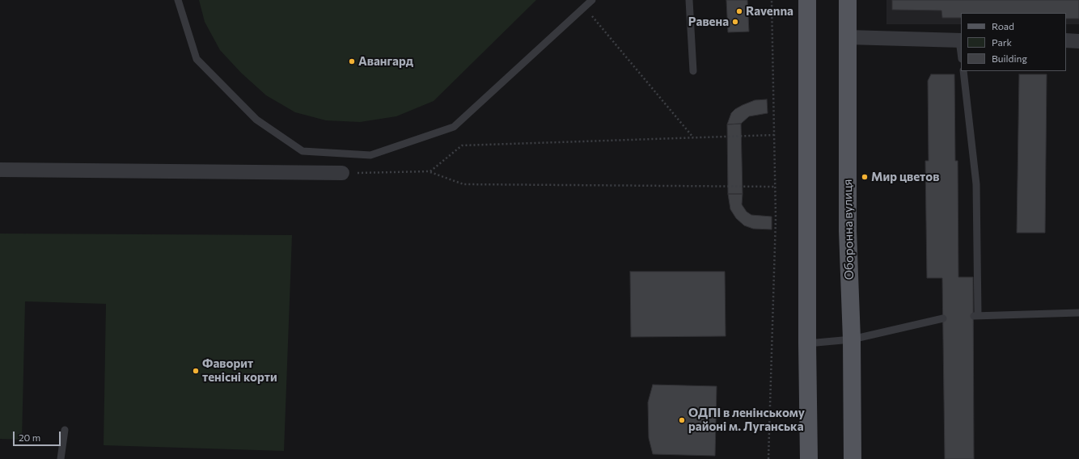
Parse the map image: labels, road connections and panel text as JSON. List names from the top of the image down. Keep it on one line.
{"streets":{"main road":["Оборонна вулиця"]},"places":["Ravenna","Равена","Авангард","Мир цветов","Фаворит тенісні корти","ОДПІ в ленінському районі м. Луганська"],"legend":["Road","Park","Building"],"scale_bar":"20 m"}
